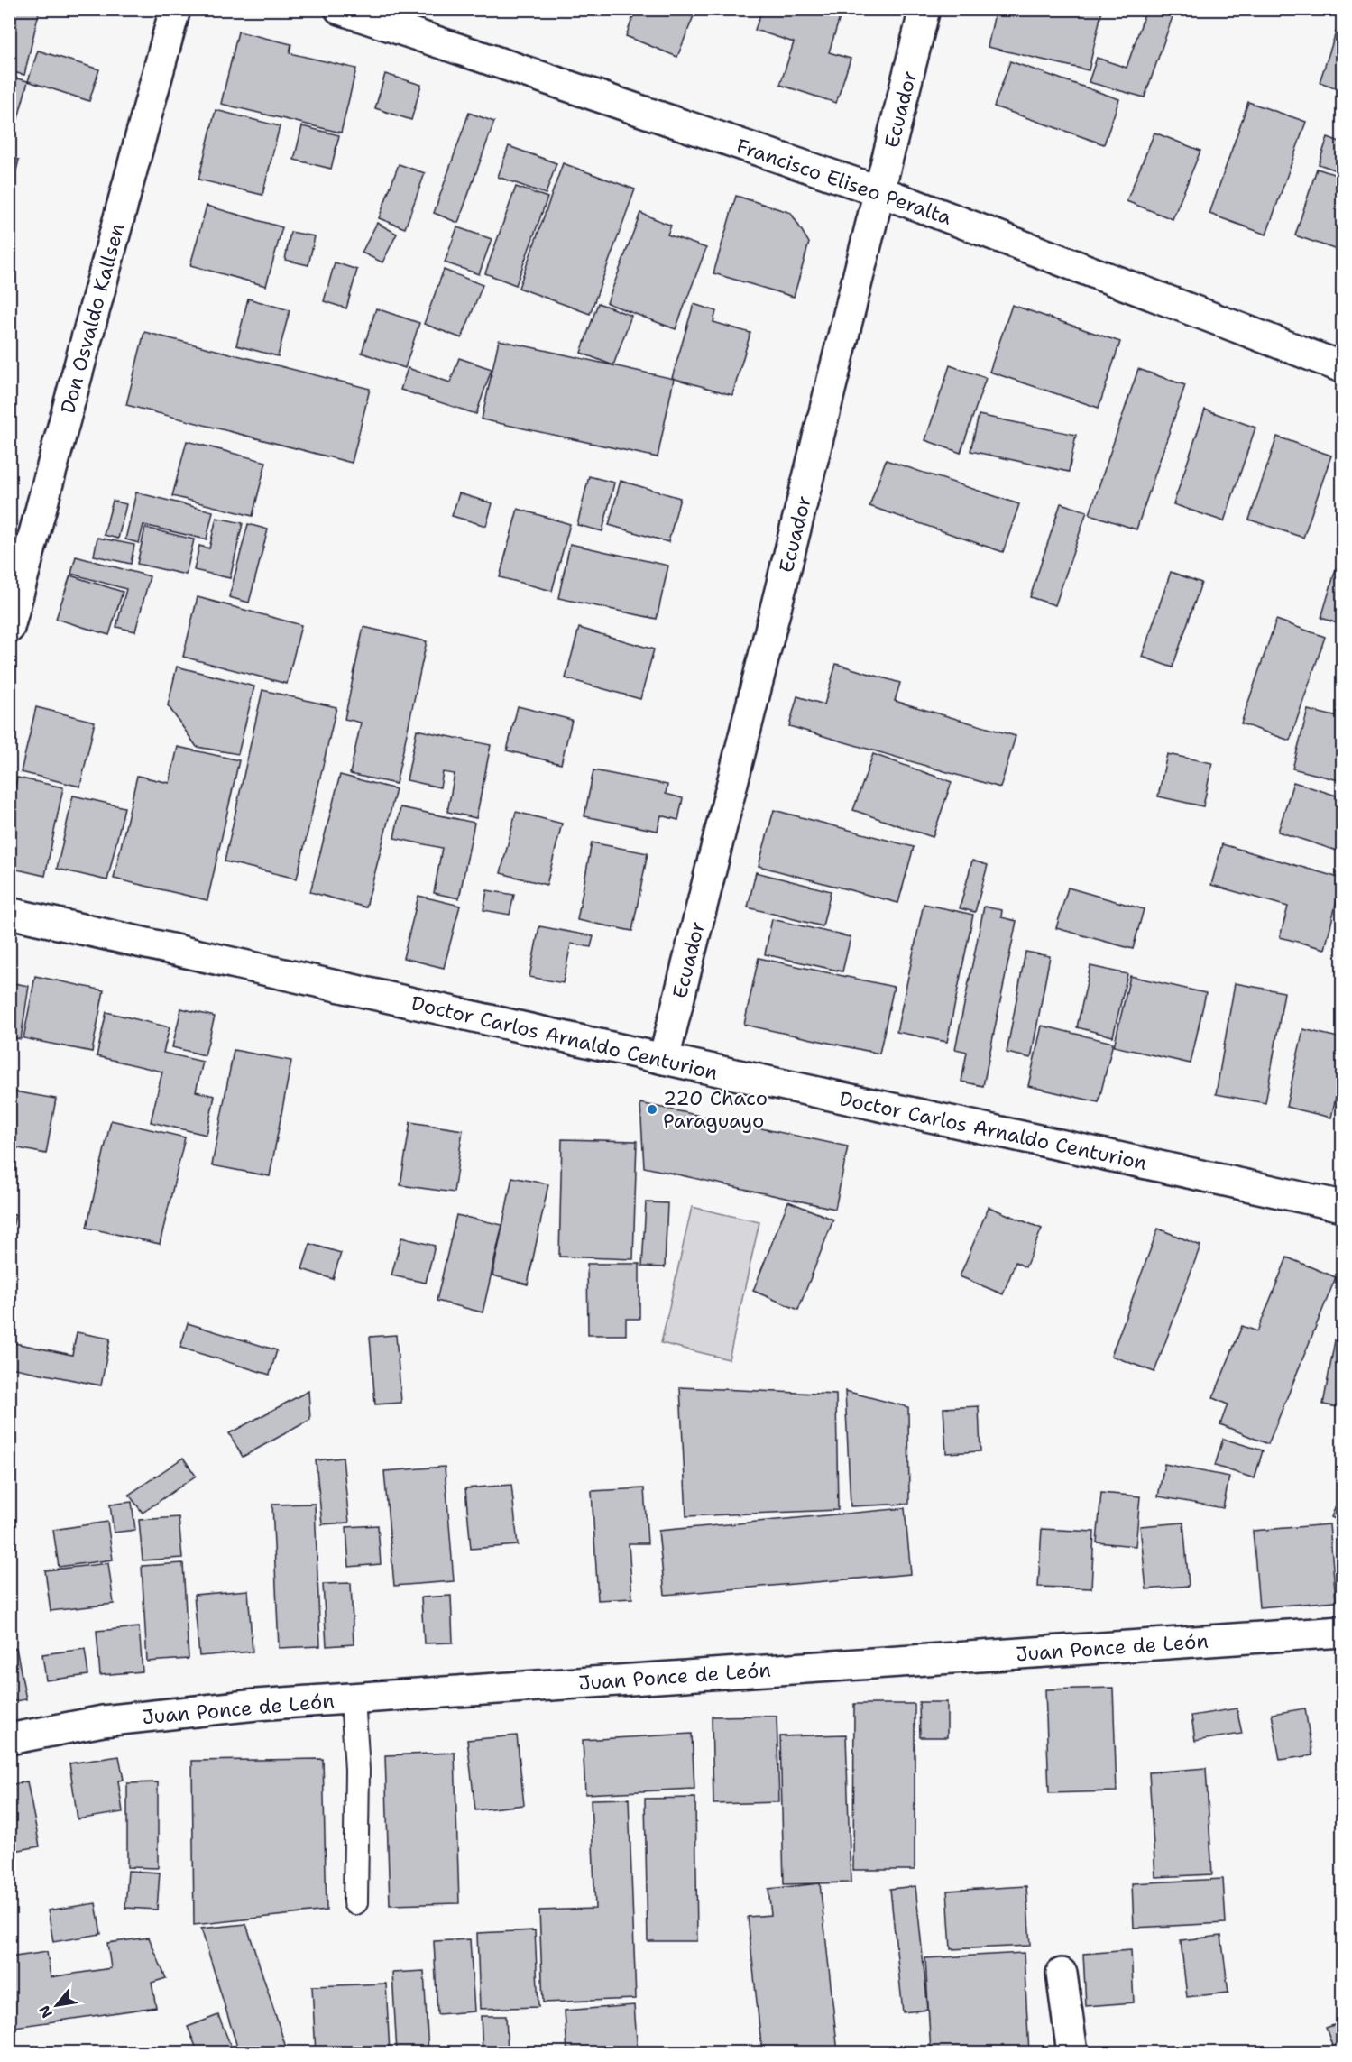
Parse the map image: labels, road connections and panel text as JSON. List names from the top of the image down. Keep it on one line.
{"streets":{"street":["Ecuador","Francisco Eliseo Peralta","Don Osvaldo Kallsen","Doctor Carlos Arnaldo Centurion","Juan Ponce de León"]},"crossings":[["Ecuador","Francisco Eliseo Peralta"],["Ecuador","Doctor Carlos Arnaldo Centurion"]],"places":["220 Chaco Paraguayo"],"north":"bottom left"}
